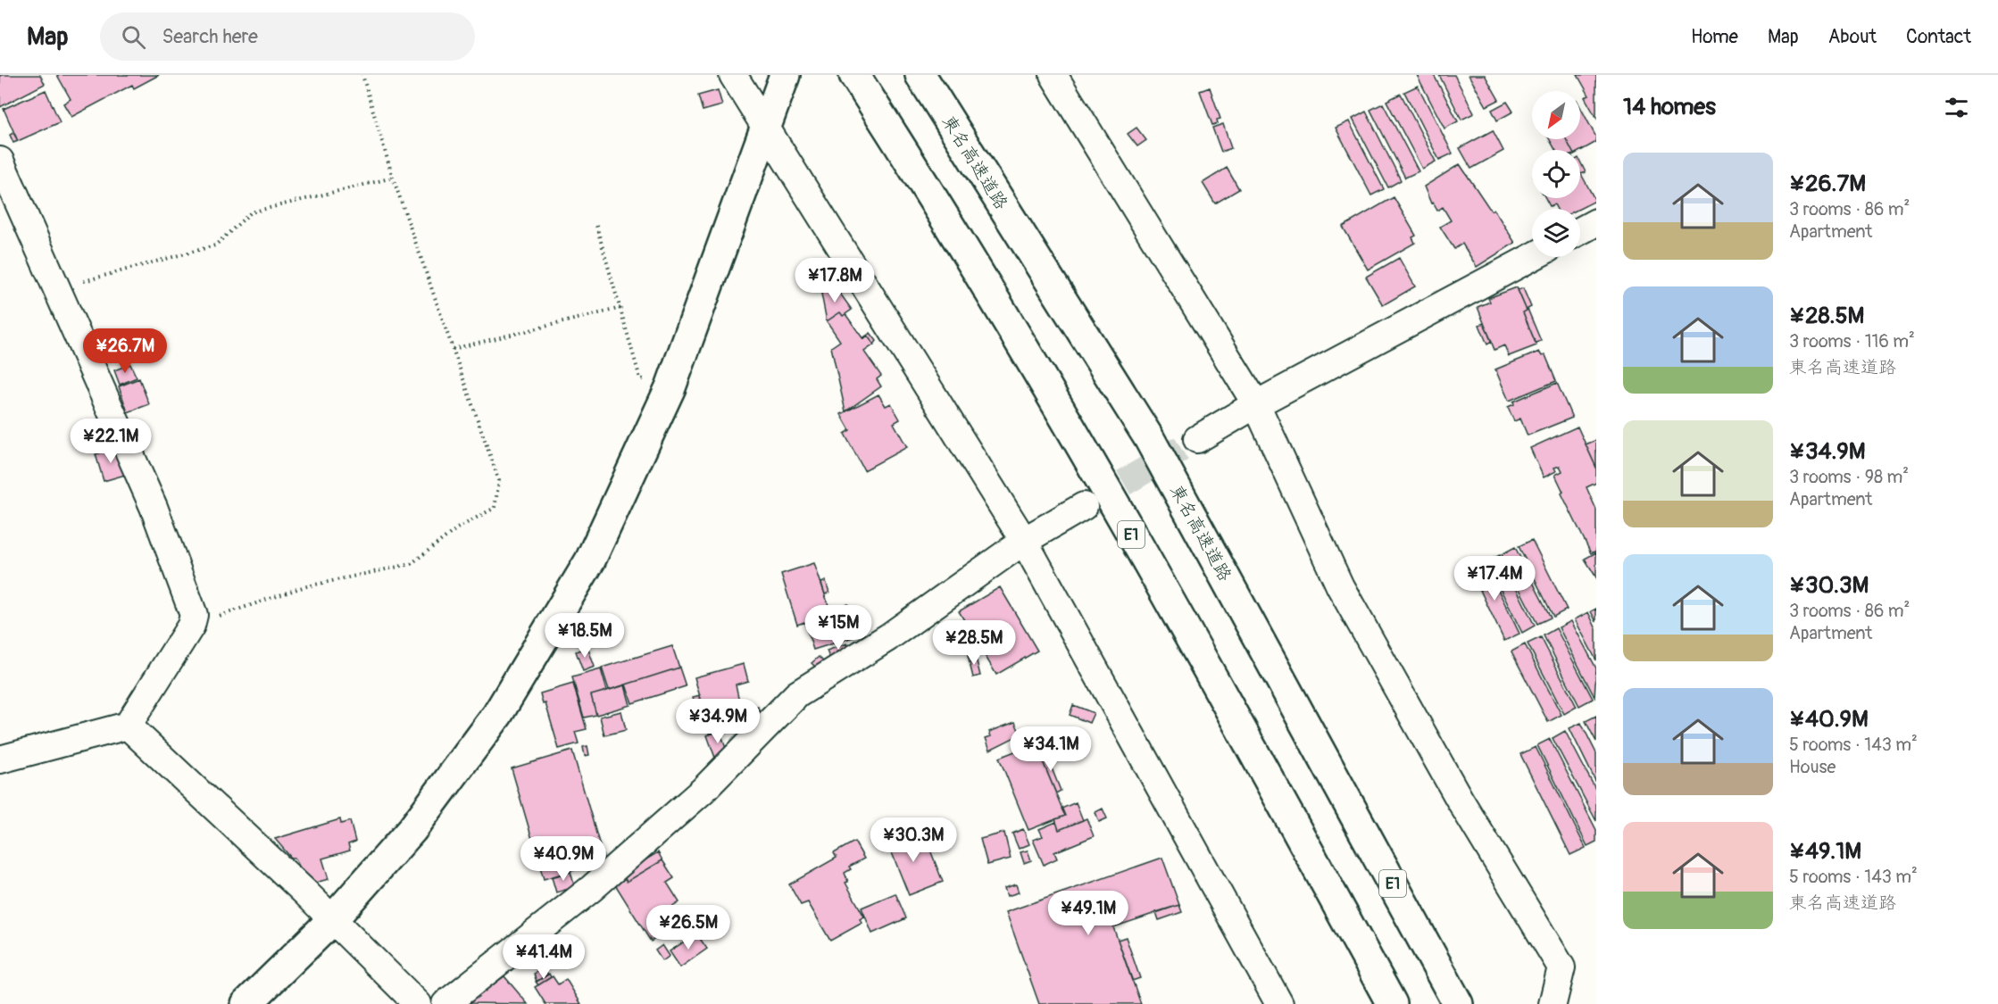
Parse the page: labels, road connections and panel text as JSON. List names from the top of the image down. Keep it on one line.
{"streets":{"main road":["東名高速道路","E1"]},"north":"bottom left","page":{"header":"Map","search":"Search here","nav":["Home","Map","About","Contact"],"heading":"14 homes","list":[{"name":"¥26.7M","note":"3 rooms · 86 m² · Apartment"},{"name":"¥28.5M","note":"3 rooms · 116 m² · 東名高速道路"},{"name":"¥34.9M","note":"3 rooms · 98 m² · Apartment"},{"name":"¥30.3M","note":"3 rooms · 86 m² · Apartment"},{"name":"¥40.9M","note":"5 rooms · 143 m² · House"},{"name":"¥49.1M","note":"5 rooms · 143 m² · 東名高速道路"}],"price":["¥17.8M","¥26.7M","¥22.1M","¥17.4M","¥15M","¥18.5M","¥28.5M","¥34.9M","¥34.1M","¥30.3M","¥40.9M","¥49.1M","¥26.5M","¥41.4M"]}}
